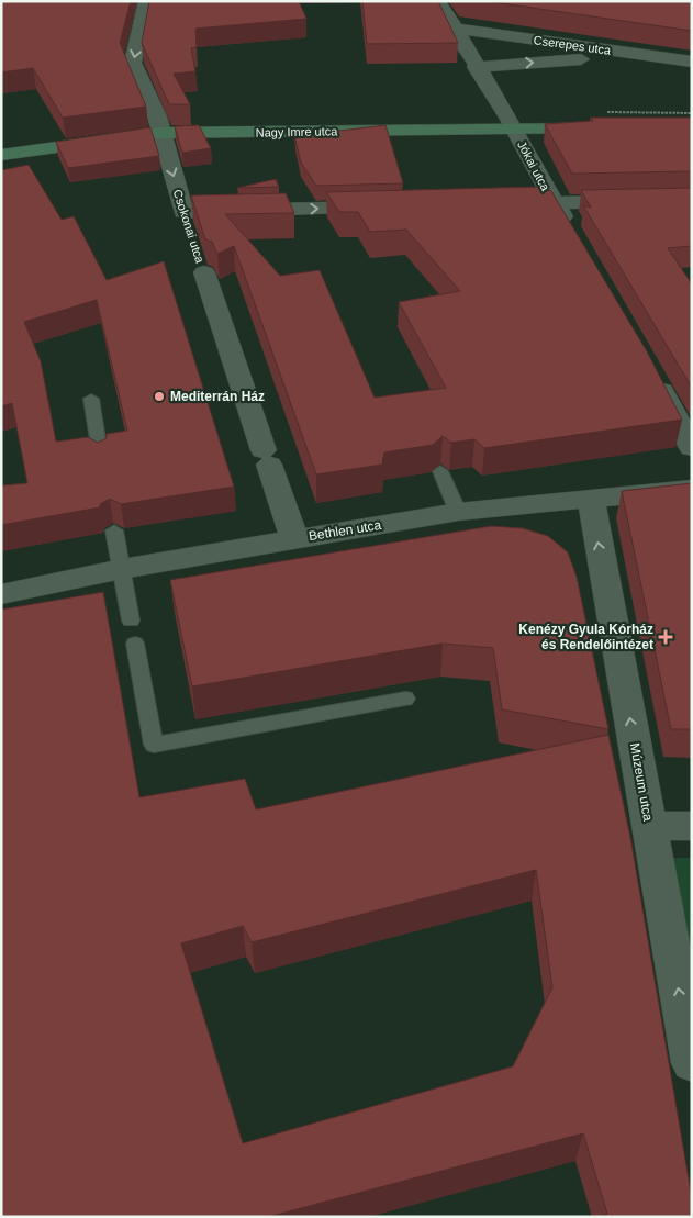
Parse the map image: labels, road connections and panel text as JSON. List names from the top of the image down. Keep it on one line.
{"streets":{"street":["Cserepes utca","Nagy Imre utca","Jókai utca","Csokonai utca","Bethlen utca","Múzeum utca"]},"crossings":[["Cserepes utca","Jókai utca"],["Nagy Imre utca","Jókai utca"],["Nagy Imre utca","Csokonai utca"],["Csokonai utca","Bethlen utca"],["Bethlen utca","Múzeum utca"]],"one_way":["Múzeum utca"],"places":{"other":["Mediterrán Ház"],"health":["Kenézy Gyula Kórház és Rendelőintézet"]}}
